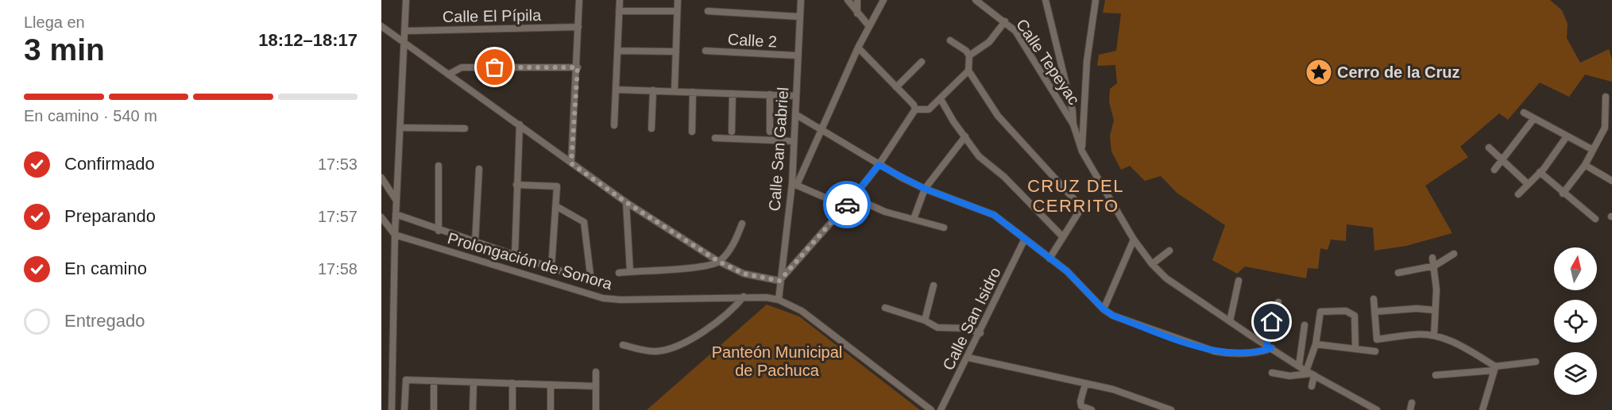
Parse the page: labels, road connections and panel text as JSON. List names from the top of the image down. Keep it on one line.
{"streets":{"street":["Calle El Pípila","Calle 2","Calle Tepeyac","Calle San Gabriel","Prolongación de Sonora","Calle San Isidro"]},"crossings":[["Calle 2","Calle San Gabriel"],["Calle San Gabriel","Prolongación de Sonora"]],"districts":["CRUZ DEL CERRITO"],"parks":["Panteón Municipal de Pachuca"],"places":{"place":["Cerro de la Cruz"]},"north":"top","page":{"heading":["3 min","Llega en","18:12–18:17"],"bar":"En camino · 540 m","list":[["Confirmado","17:53"],["Preparando","17:57"],["En camino","17:58"],"Entregado"]}}
